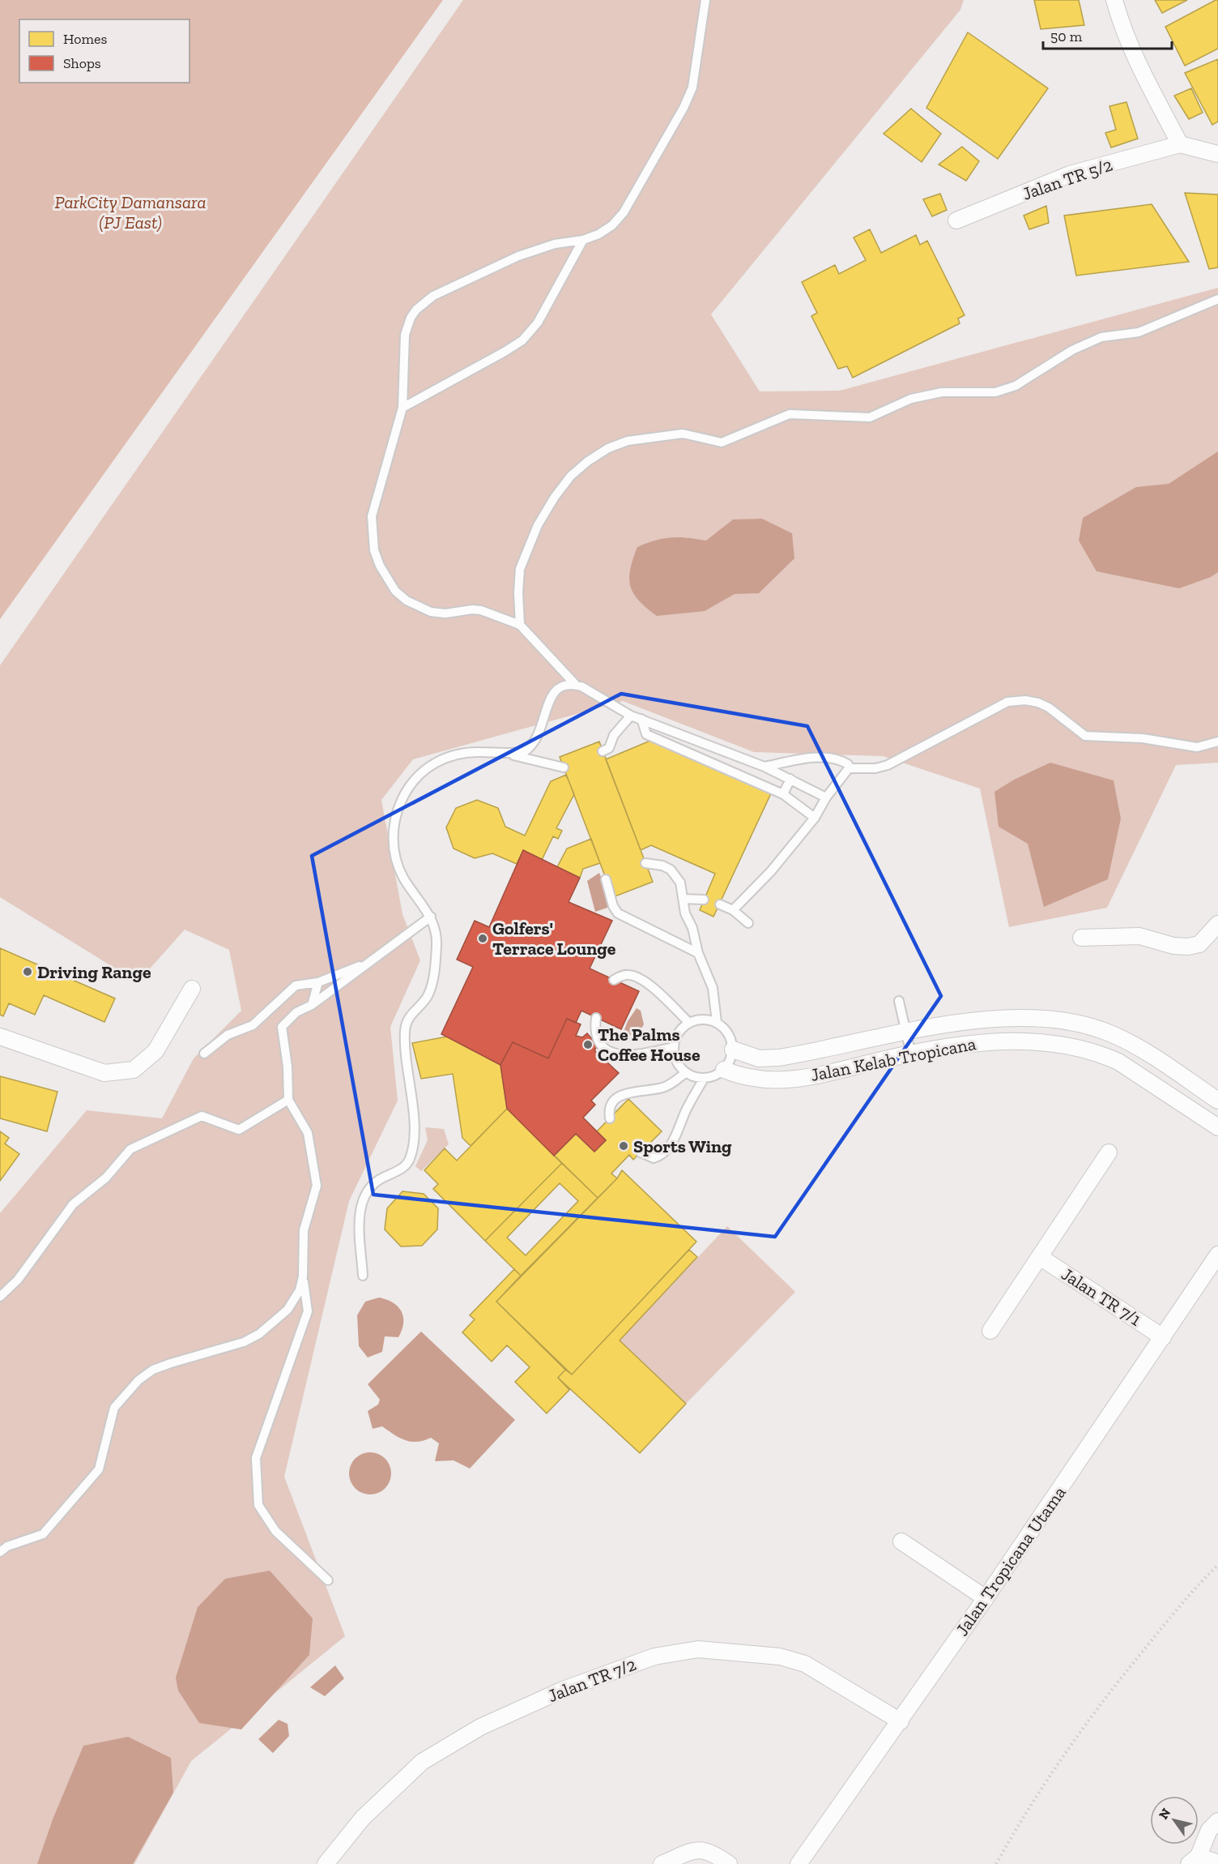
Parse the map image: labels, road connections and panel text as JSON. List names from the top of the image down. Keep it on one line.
{"streets":{"street":["Jalan TR 5/2","Jalan Kelab Tropicana","Jalan TR 7/1","Jalan Tropicana Utama","Jalan TR 7/2"]},"crossings":[["Jalan TR 7/1","Jalan Tropicana Utama"],["Jalan Tropicana Utama","Jalan TR 7/2"]],"parks":["ParkCity Damansara (PJ East)"],"places":["Golfers' Terrace Lounge","Driving Range","The Palms Coffee House","Sports Wing"],"legend":["Homes","Shops"],"scale_bar":"50 m","north":"top left"}
